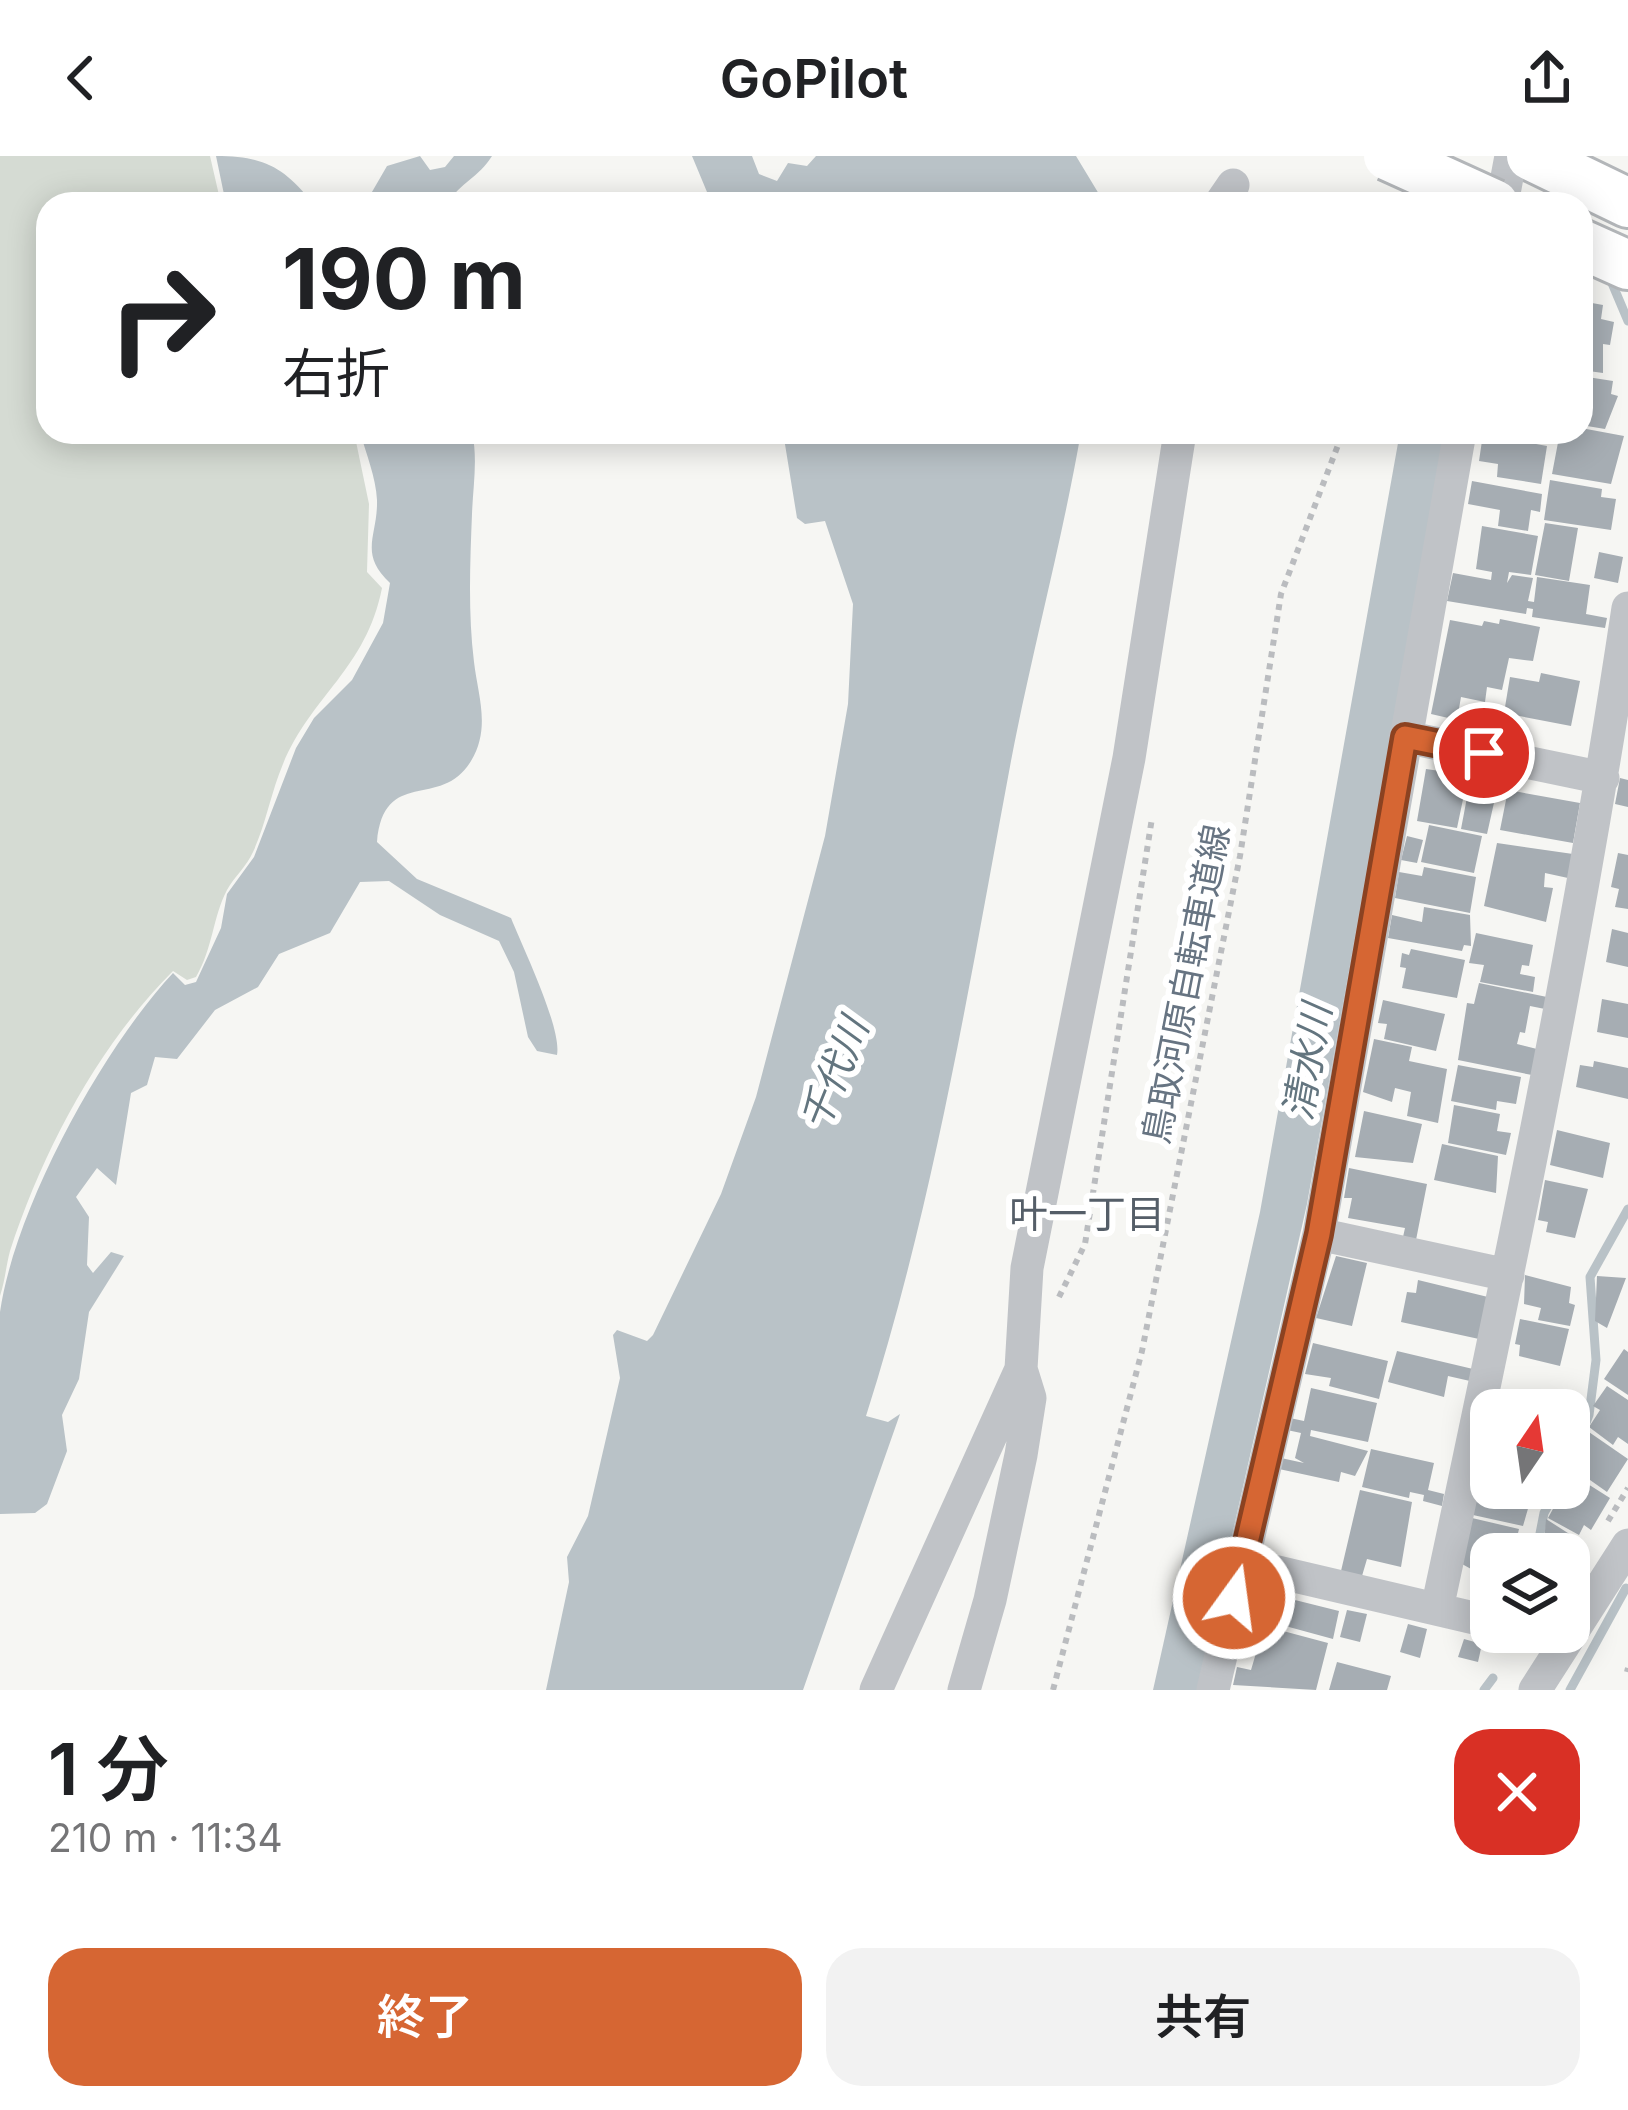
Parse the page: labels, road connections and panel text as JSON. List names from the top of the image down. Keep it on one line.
{"streets":{"path":["鳥取河原自転車道線"]},"districts":["叶一丁目"],"water":["清水川","千代川"],"north":"top","page":{"header":"GoPilot","turn":["190 m","右折"],"heading":["1 分","210 m · 11:34"],"buttons":["終了","共有"]}}
